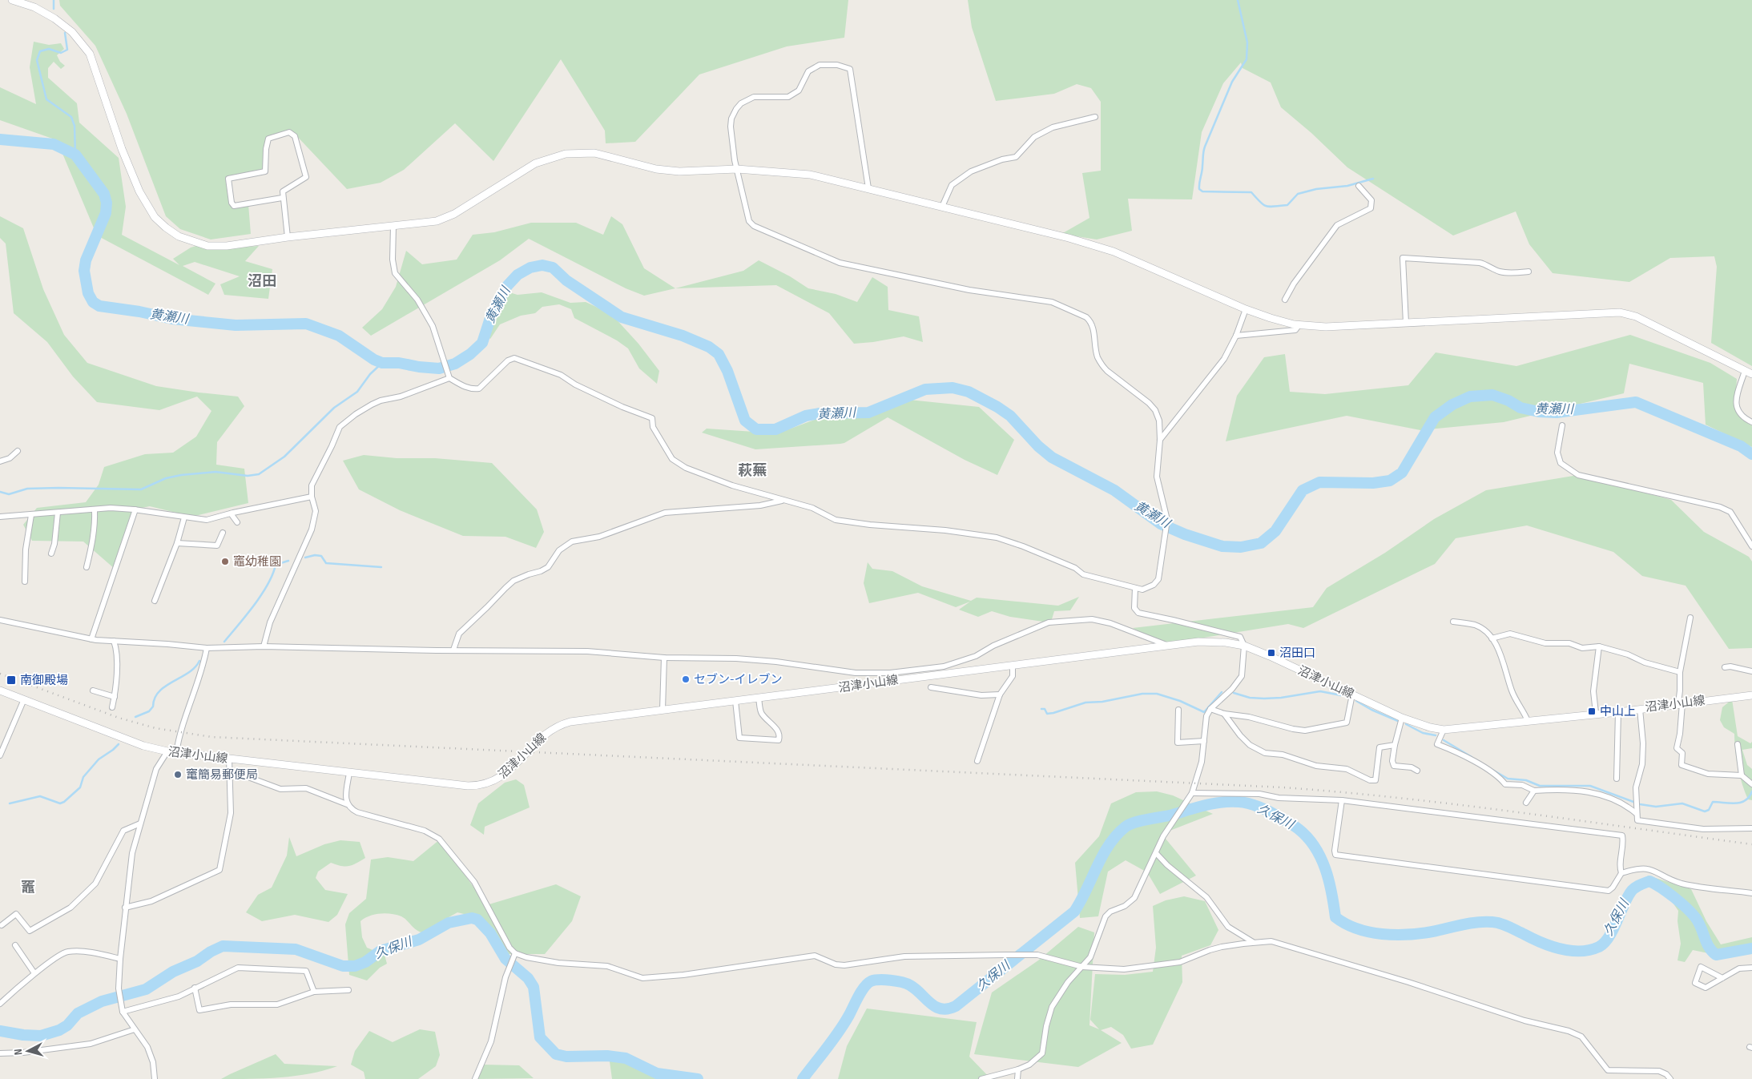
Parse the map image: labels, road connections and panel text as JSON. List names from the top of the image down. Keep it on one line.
{"streets":{"street":["沼津小山線"]},"districts":["沼田","萩蕪","竈"],"water":["黄瀬川","久保川"],"places":{"other":["竈幼稚園","セブン-イレブン","竃簡易郵便局"],"transit":["沼田口","南御殿場","中山上"]},"north":"left"}
